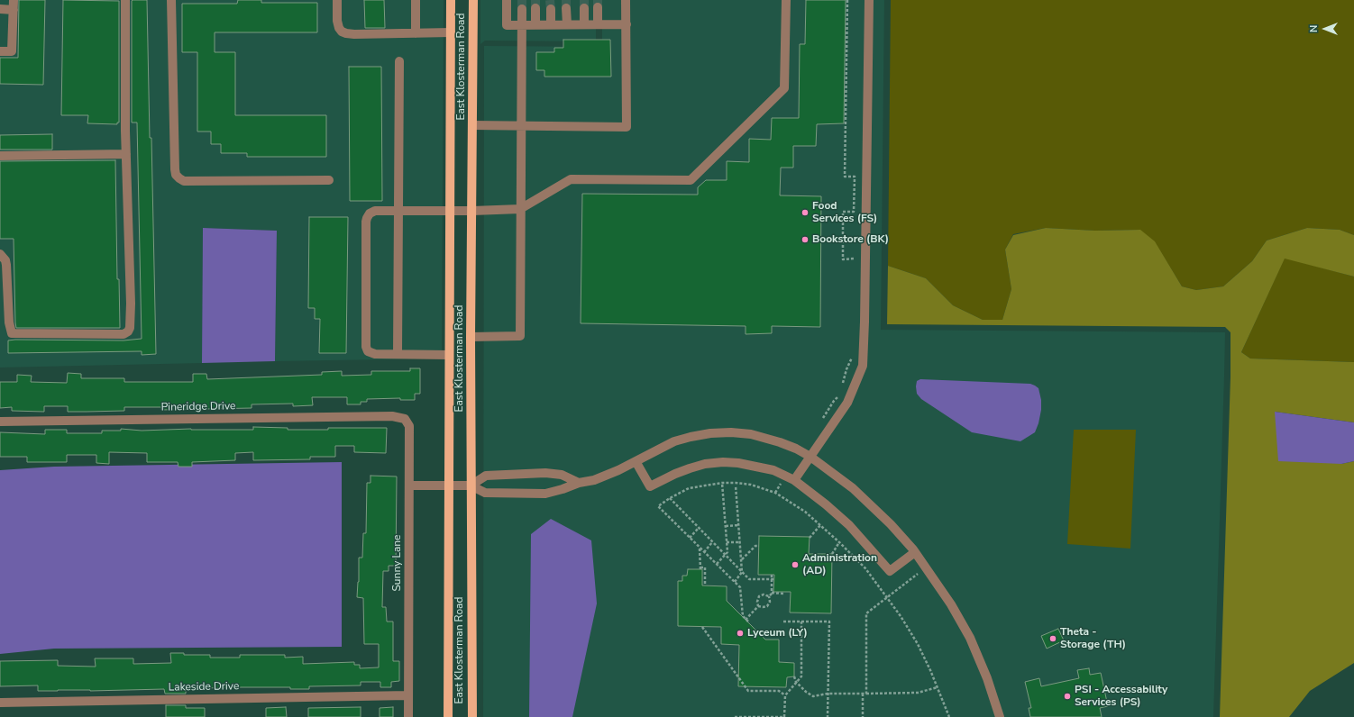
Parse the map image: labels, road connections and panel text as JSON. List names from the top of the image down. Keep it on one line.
{"streets":{"main road":["East Klosterman Road"],"street":["Pineridge Drive","Sunny Lane","Lakeside Drive"]},"crossings":[["Pineridge Drive","Sunny Lane"],["Sunny Lane","Lakeside Drive"]],"places":["Food Services (FS)","Bookstore (BK)","Administration (AD)","Lyceum (LY)","Theta - Storage (TH)","PSI - Accessability Services (PS)"],"north":"left"}
